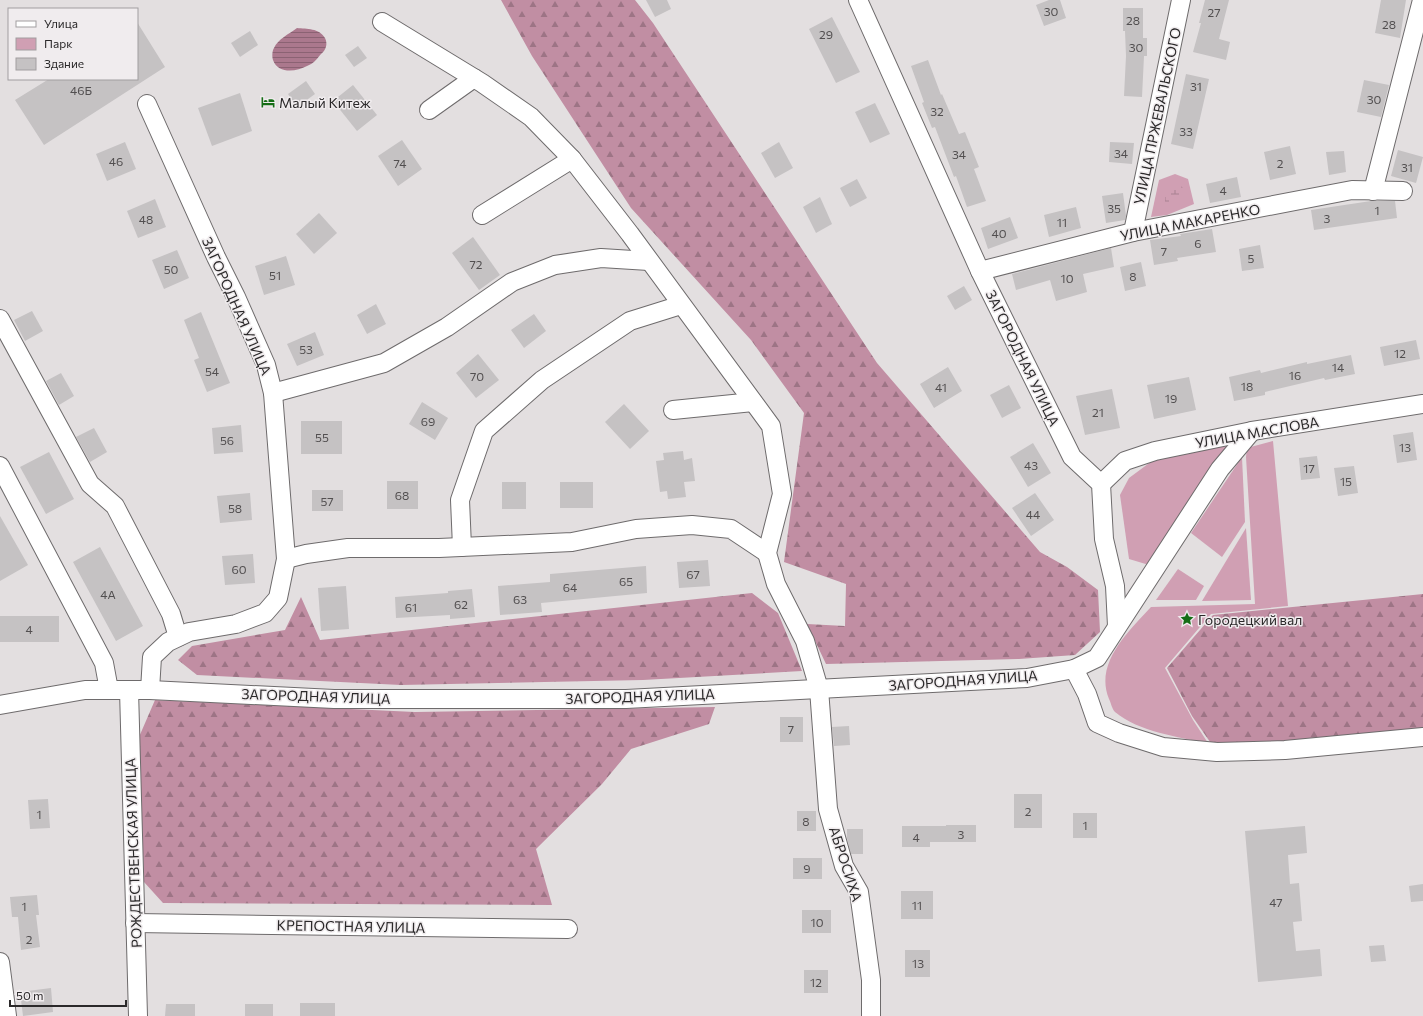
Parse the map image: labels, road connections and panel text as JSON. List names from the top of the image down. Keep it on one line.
{"streets":{"street":["УЛИЦА ПРЖЕВАЛЬСКОГО","УЛИЦА МАКАРЕНКО","ЗАГОРОДНАЯ УЛИЦА","УЛИЦА МАСЛОВА","РОЖДЕСТВЕНСКАЯ УЛИЦА","АБРОСИХА","КРЕПОСТНАЯ УЛИЦА"]},"crossings":[["УЛИЦА ПРЖЕВАЛЬСКОГО","УЛИЦА МАКАРЕНКО"],["УЛИЦА МАКАРЕНКО","ЗАГОРОДНАЯ УЛИЦА"],["ЗАГОРОДНАЯ УЛИЦА","УЛИЦА МАСЛОВА"],["ЗАГОРОДНАЯ УЛИЦА","РОЖДЕСТВЕНСКАЯ УЛИЦА"],["ЗАГОРОДНАЯ УЛИЦА","АБРОСИХА"],["РОЖДЕСТВЕНСКАЯ УЛИЦА","КРЕПОСТНАЯ УЛИЦА"]],"places":{"hotel":["Малый Китеж"],"place":["Городецкий вал"]},"house_numbers":["30","27","28","28","29","30","31","46Б","30","32","33","34","34","46","74","2","31","4","35","1","3","48","11","40","6","7","5","72","50","51","8","10","53","12","14","54","16","70","18","41","19","21","69","55","56","13","43","17","15","68","57","58","44","60","67","65","64","4А","63","62","61","4","7","2","1","8","1","3","4","9","47","11","1","10","2","13","12"],"legend":["Улица","Парк","Здание"],"scale_bar":"50 m"}
